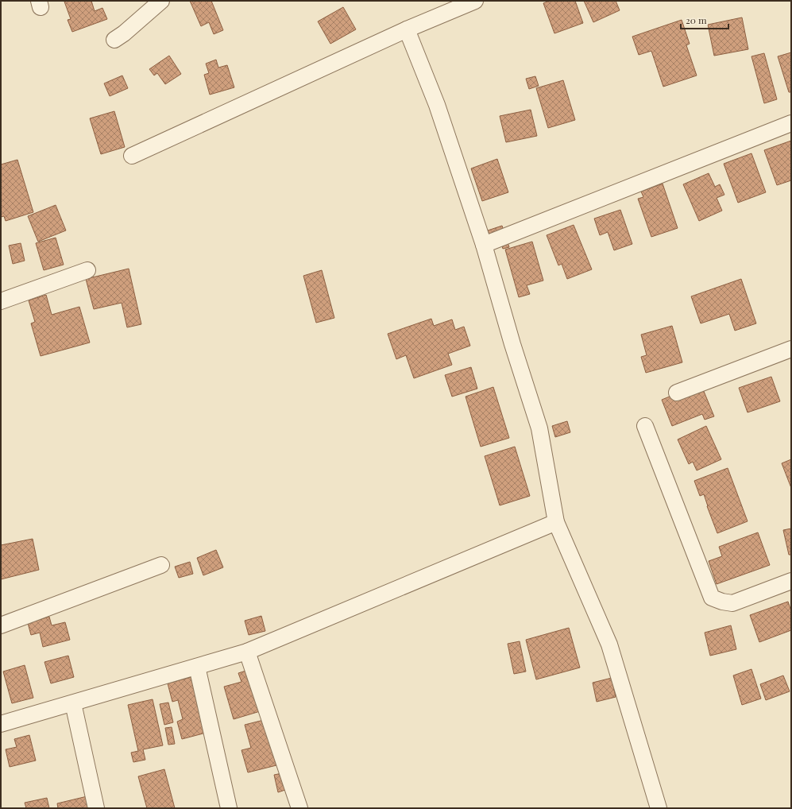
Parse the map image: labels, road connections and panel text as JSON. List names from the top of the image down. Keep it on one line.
{"scale_bar":"20 m"}
